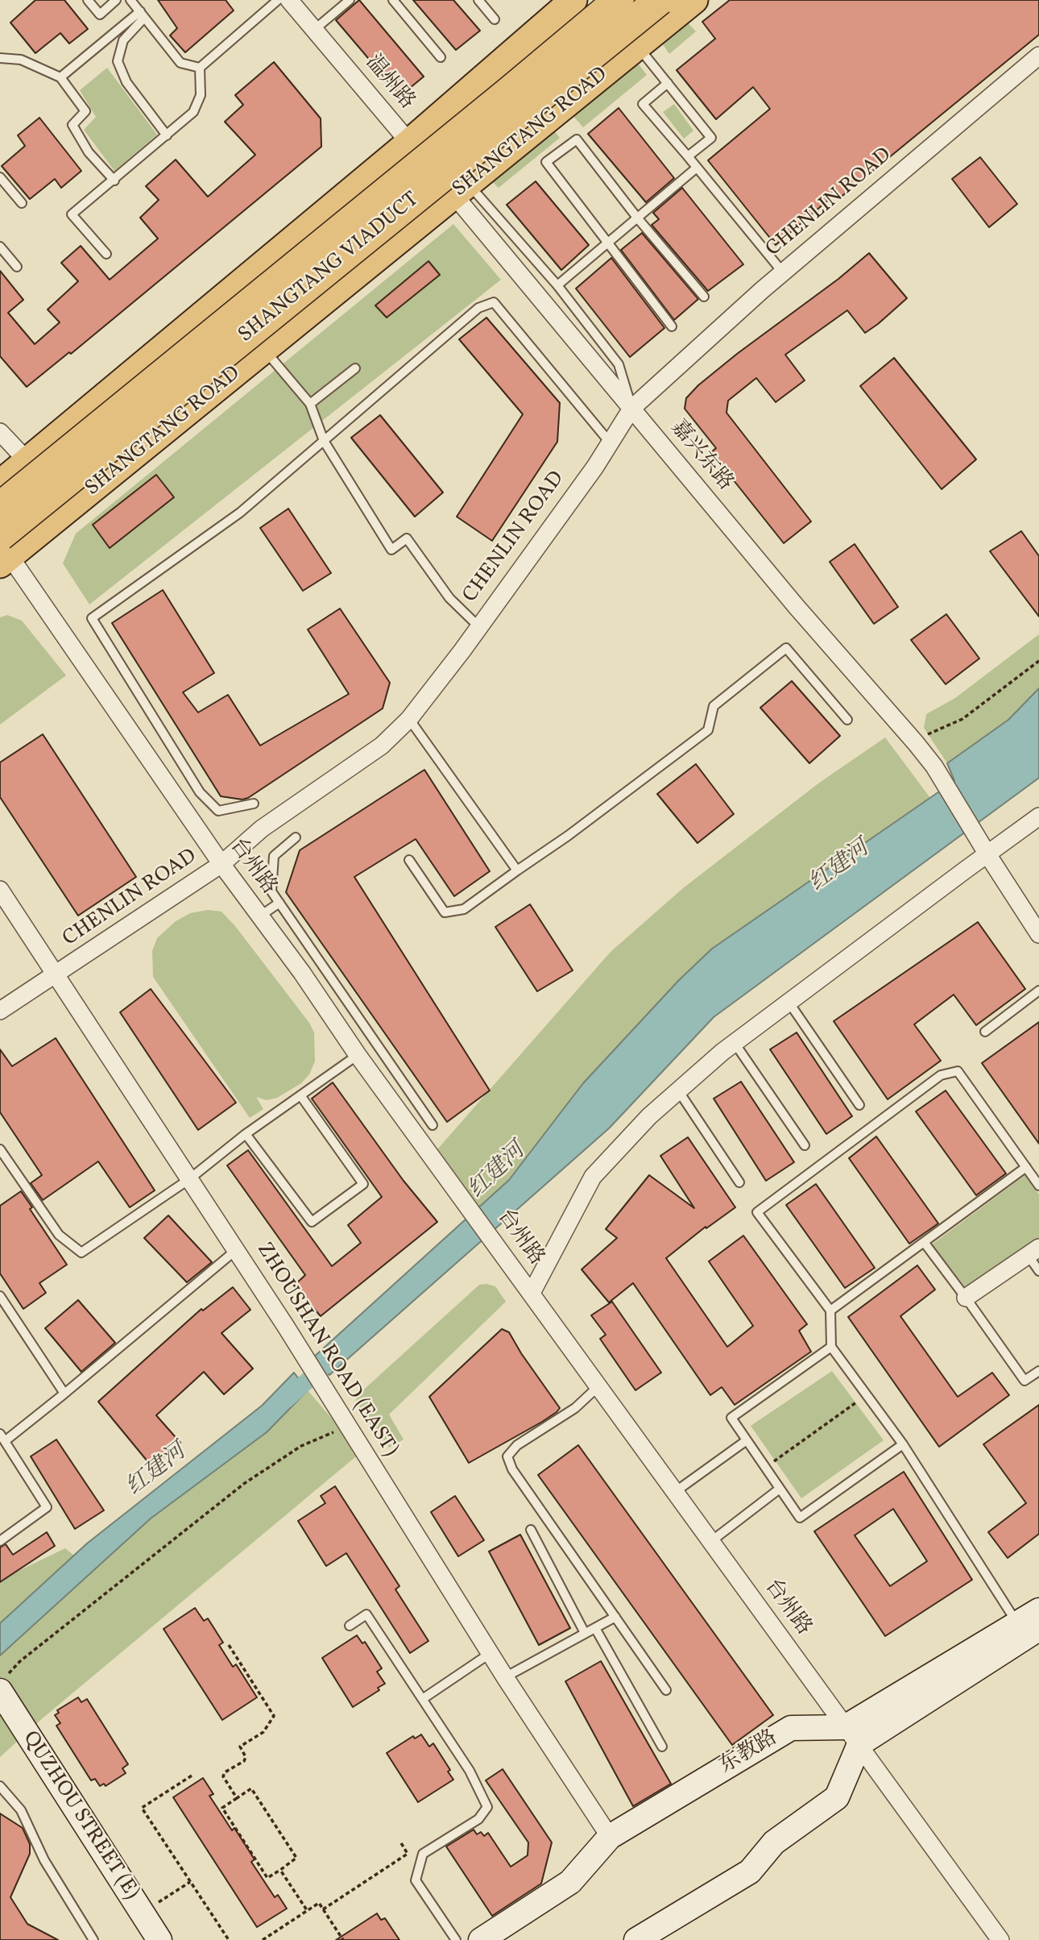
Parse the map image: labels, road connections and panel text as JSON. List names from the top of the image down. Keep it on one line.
{"streets":{"highway":["SHANGTANG VIADUCT"],"main road":["SHANGTANG ROAD"],"street":["温州路","CHENLIN ROAD","嘉兴东路","台州路","ZHOUSHAN ROAD (EAST)","东教路","QUZHOU STREET (E)"]},"crossings":[["温州路","SHANGTANG ROAD"],["温州路","嘉兴东路"],["SHANGTANG ROAD","SHANGTANG VIADUCT"],["SHANGTANG ROAD","嘉兴东路"],["SHANGTANG ROAD","台州路"],["CHENLIN ROAD","嘉兴东路"],["CHENLIN ROAD","台州路"],["CHENLIN ROAD","ZHOUSHAN ROAD (EAST)"],["SHANGTANG VIADUCT","台州路"],["台州路","东教路"],["ZHOUSHAN ROAD (EAST)","东教路"]],"water":["红建河"]}
